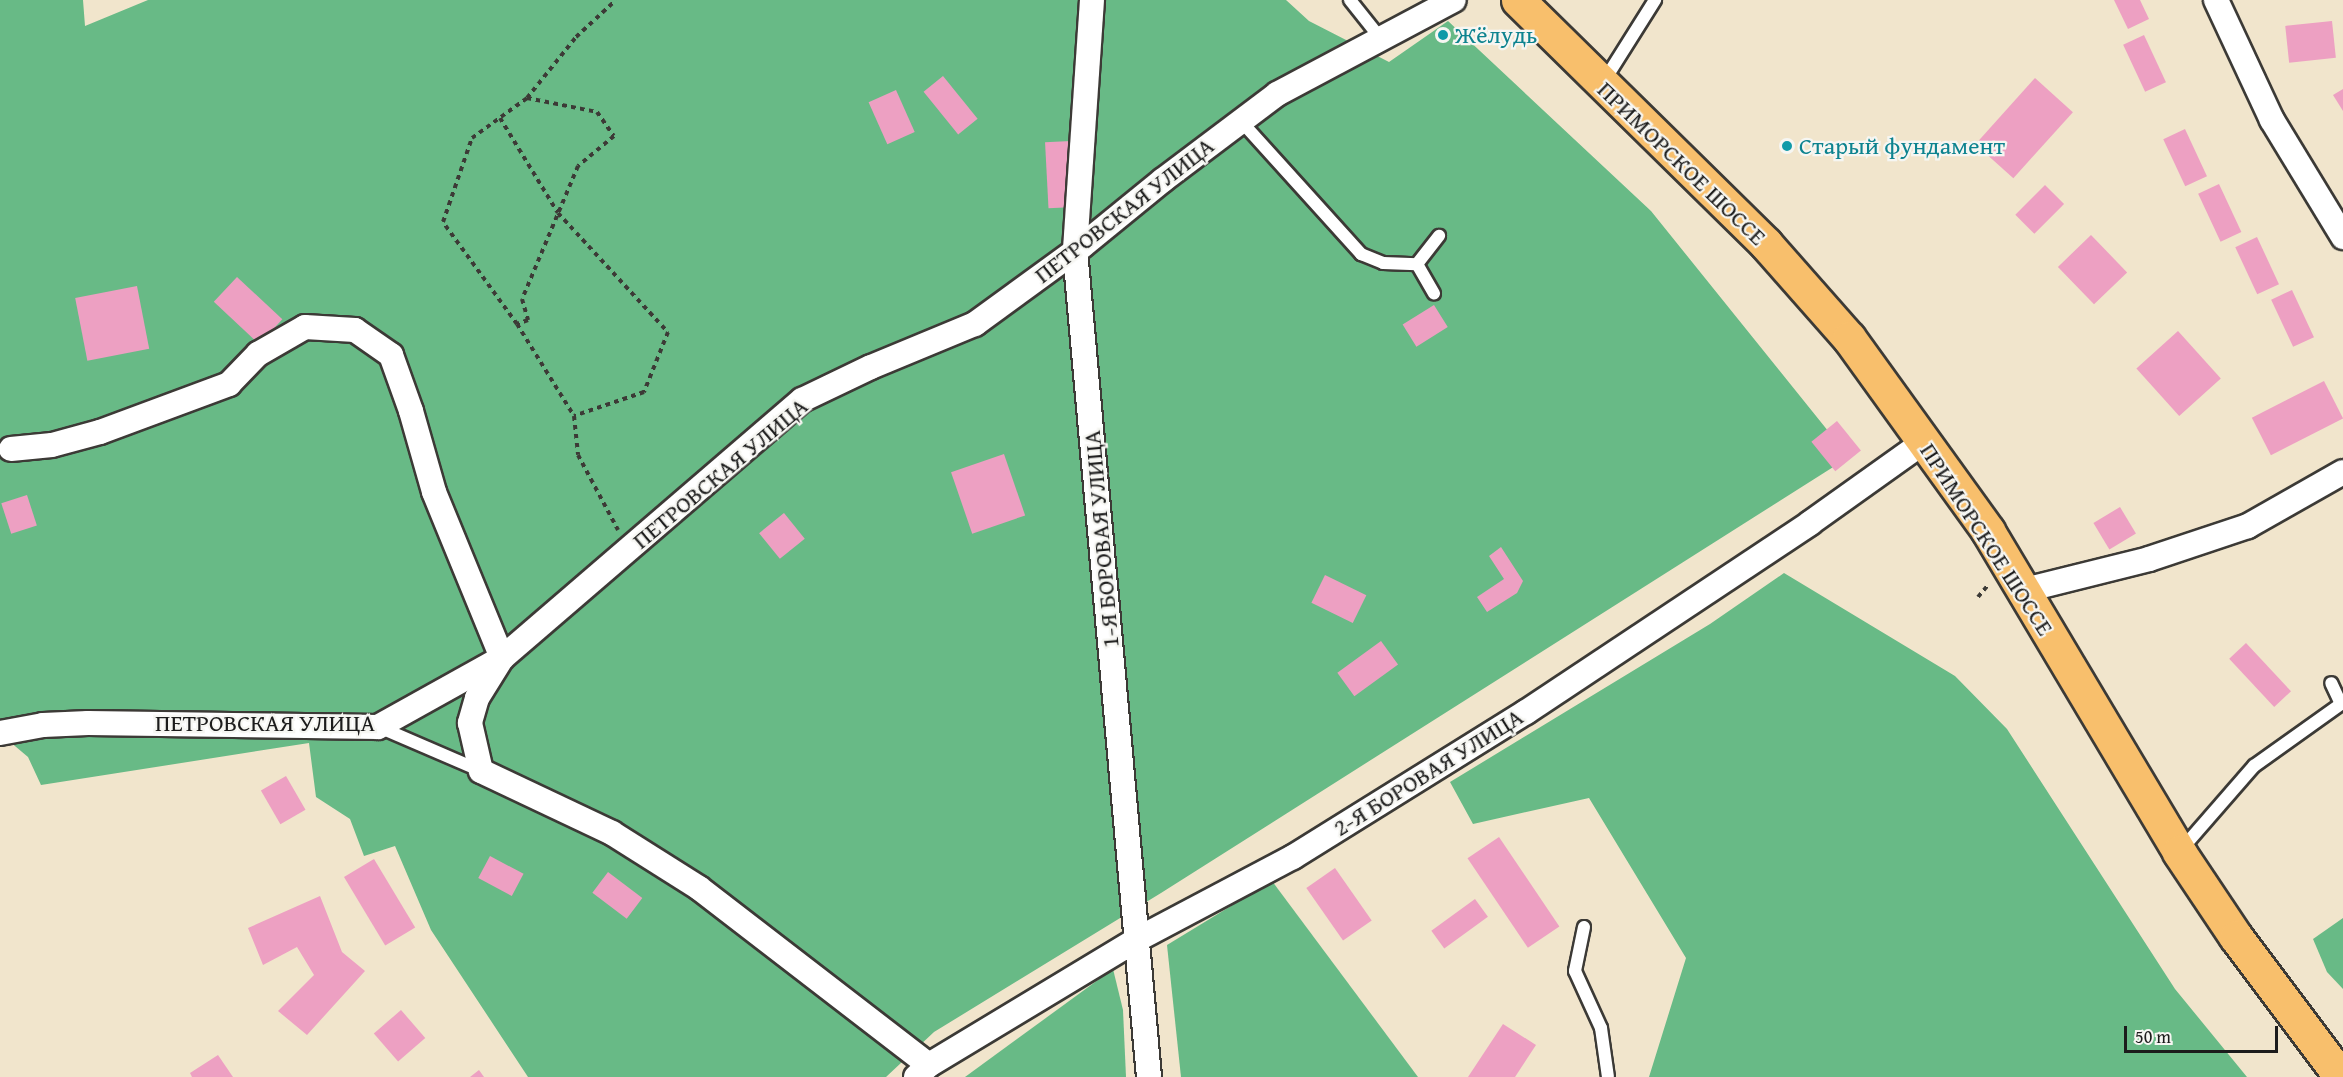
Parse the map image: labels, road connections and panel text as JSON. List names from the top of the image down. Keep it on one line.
{"streets":{"main road":["ПРИМОРСКОЕ ШОССЕ"],"street":["ПЕТРОВСКАЯ УЛИЦА","1-Я БОРОВАЯ УЛИЦА","2-Я БОРОВАЯ УЛИЦА"]},"crossings":[["ПРИМОРСКОЕ ШОССЕ","2-Я БОРОВАЯ УЛИЦА"],["ПЕТРОВСКАЯ УЛИЦА","1-Я БОРОВАЯ УЛИЦА"],["1-Я БОРОВАЯ УЛИЦА","2-Я БОРОВАЯ УЛИЦА"]],"places":["Жёлудь","Старый фундамент"],"scale_bar":"50 m"}
